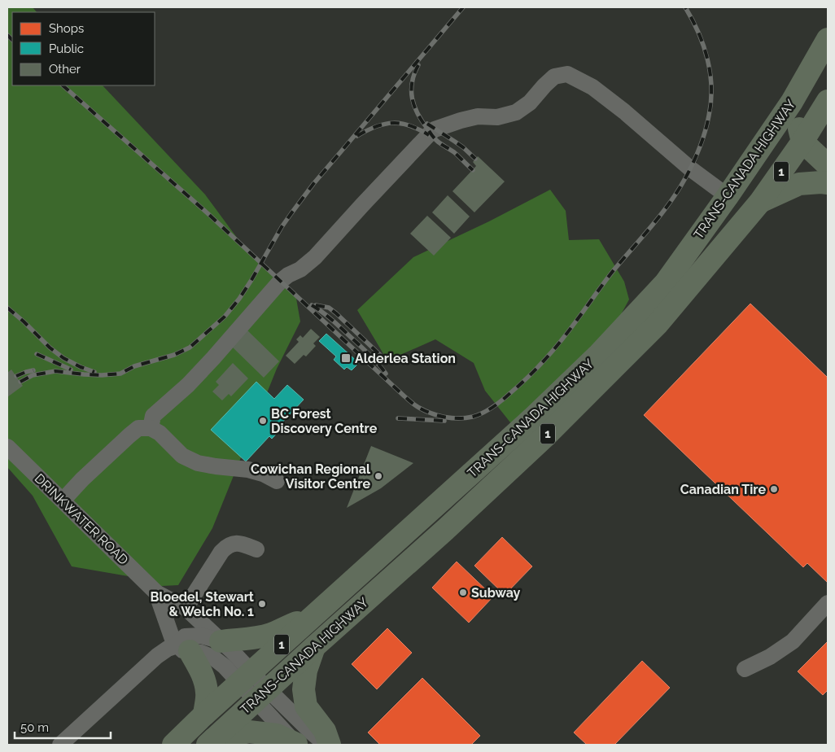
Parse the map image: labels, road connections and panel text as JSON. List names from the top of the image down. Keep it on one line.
{"streets":{"highway":["TRANS-CANADA HIGHWAY","1"],"street":["DRINKWATER ROAD"]},"crossings":[["TRANS-CANADA HIGHWAY","DRINKWATER ROAD"]],"places":{"transit":["Alderlea Station"],"other":["BC Forest Discovery Centre","Cowichan Regional Visitor Centre","Canadian Tire","Subway","Bloedel, Stewart & Welch No. 1"]},"legend":["Shops","Public","Other"],"scale_bar":"50 m"}
